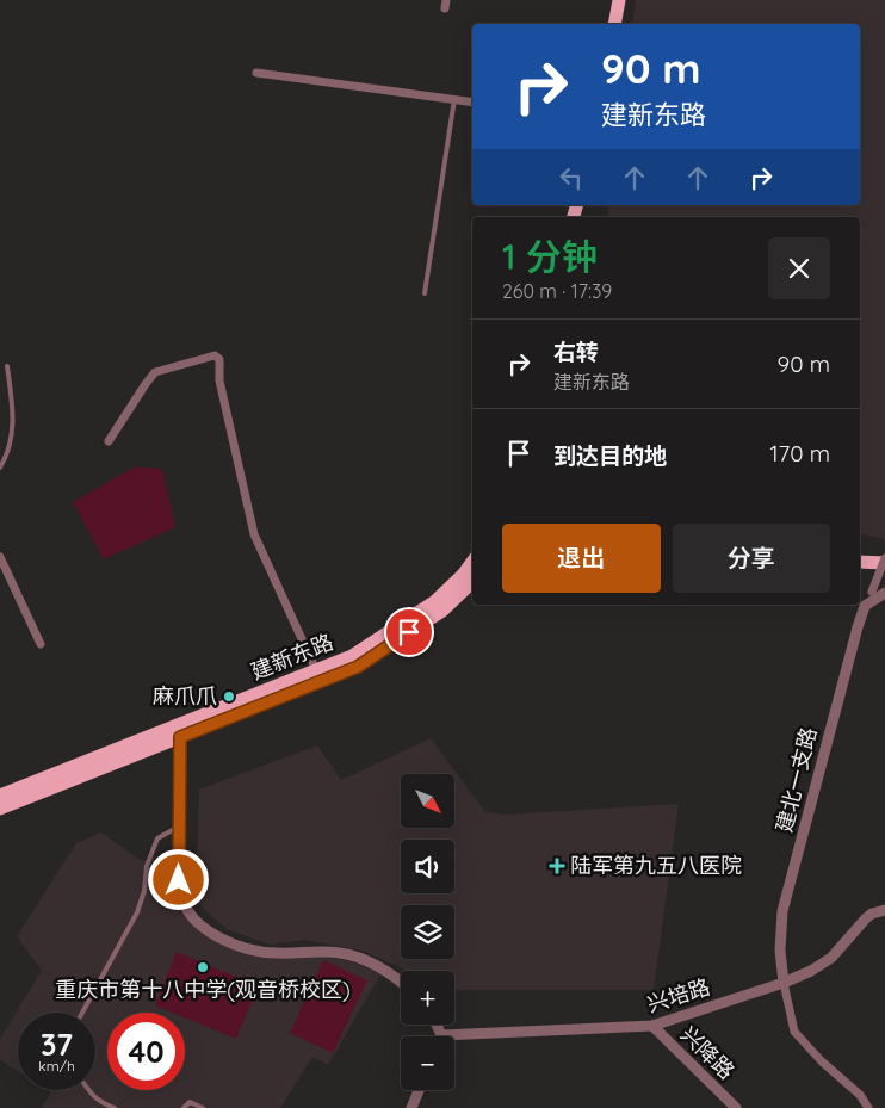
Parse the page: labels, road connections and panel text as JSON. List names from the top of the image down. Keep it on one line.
{"streets":{"main road":["建新东路"],"street":["建北一支路","兴培路","兴降路"]},"crossings":[["建北一支路","兴培路"],["兴培路","兴降路"]],"places":{"other":["麻爪爪","重庆市第十八中学(观音桥校区)"],"health":["陆军第九五八医院"]},"north":"bottom right","page":{"turn":["90 m","建新东路"],"heading":["1 分钟","260 m · 17:39"],"list":[{"name":"右转","note":"建新东路","value":"90 m"},{"name":"到达目的地","value":"170 m"}],"buttons":["退出","分享"],"map_buttons":["+","−"],"speed":"37 km/h","limit":"40"}}
